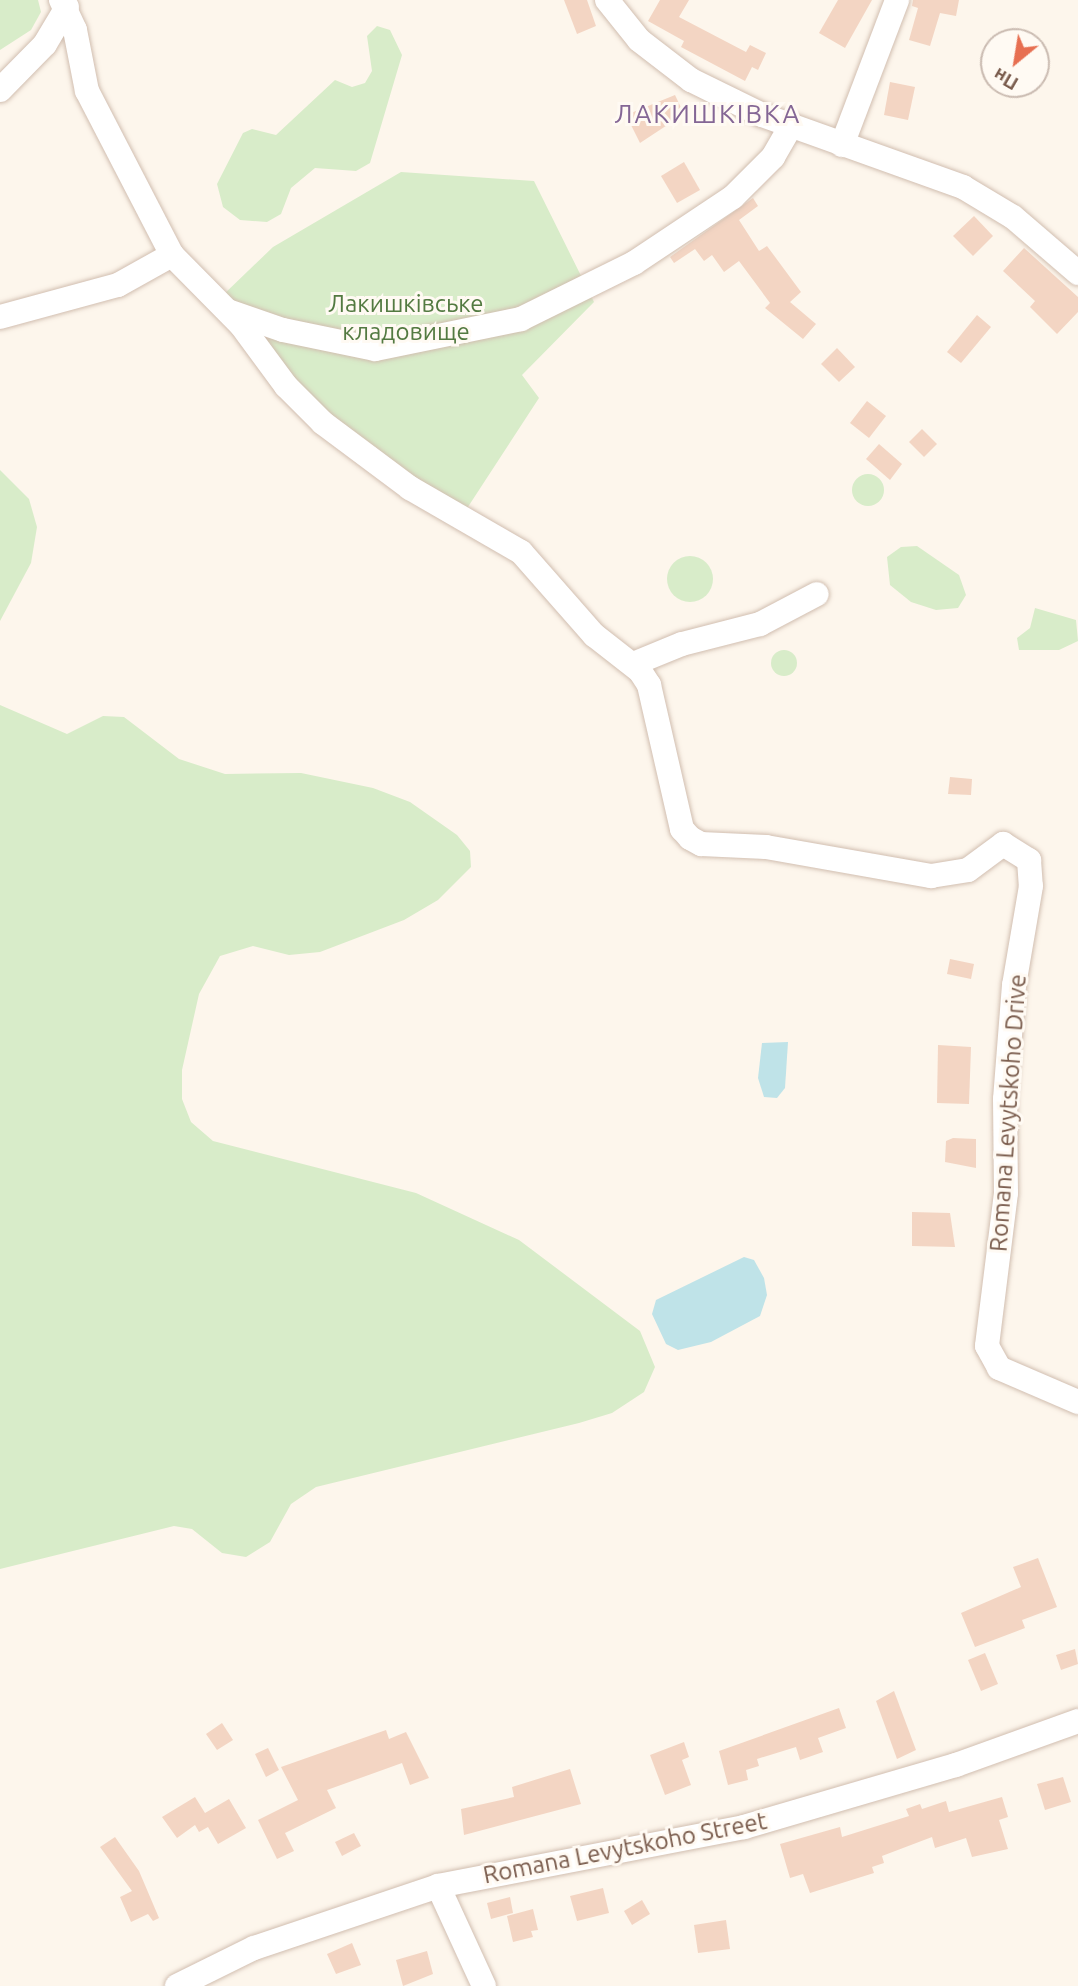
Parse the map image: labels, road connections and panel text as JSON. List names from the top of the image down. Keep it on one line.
{"streets":{"street":["Romana Levytskoho Drive","Romana Levytskoho Street"]},"districts":["ЛАКИШКІВКА"],"parks":["Лакишківське кладовище"],"north":"bottom left"}
